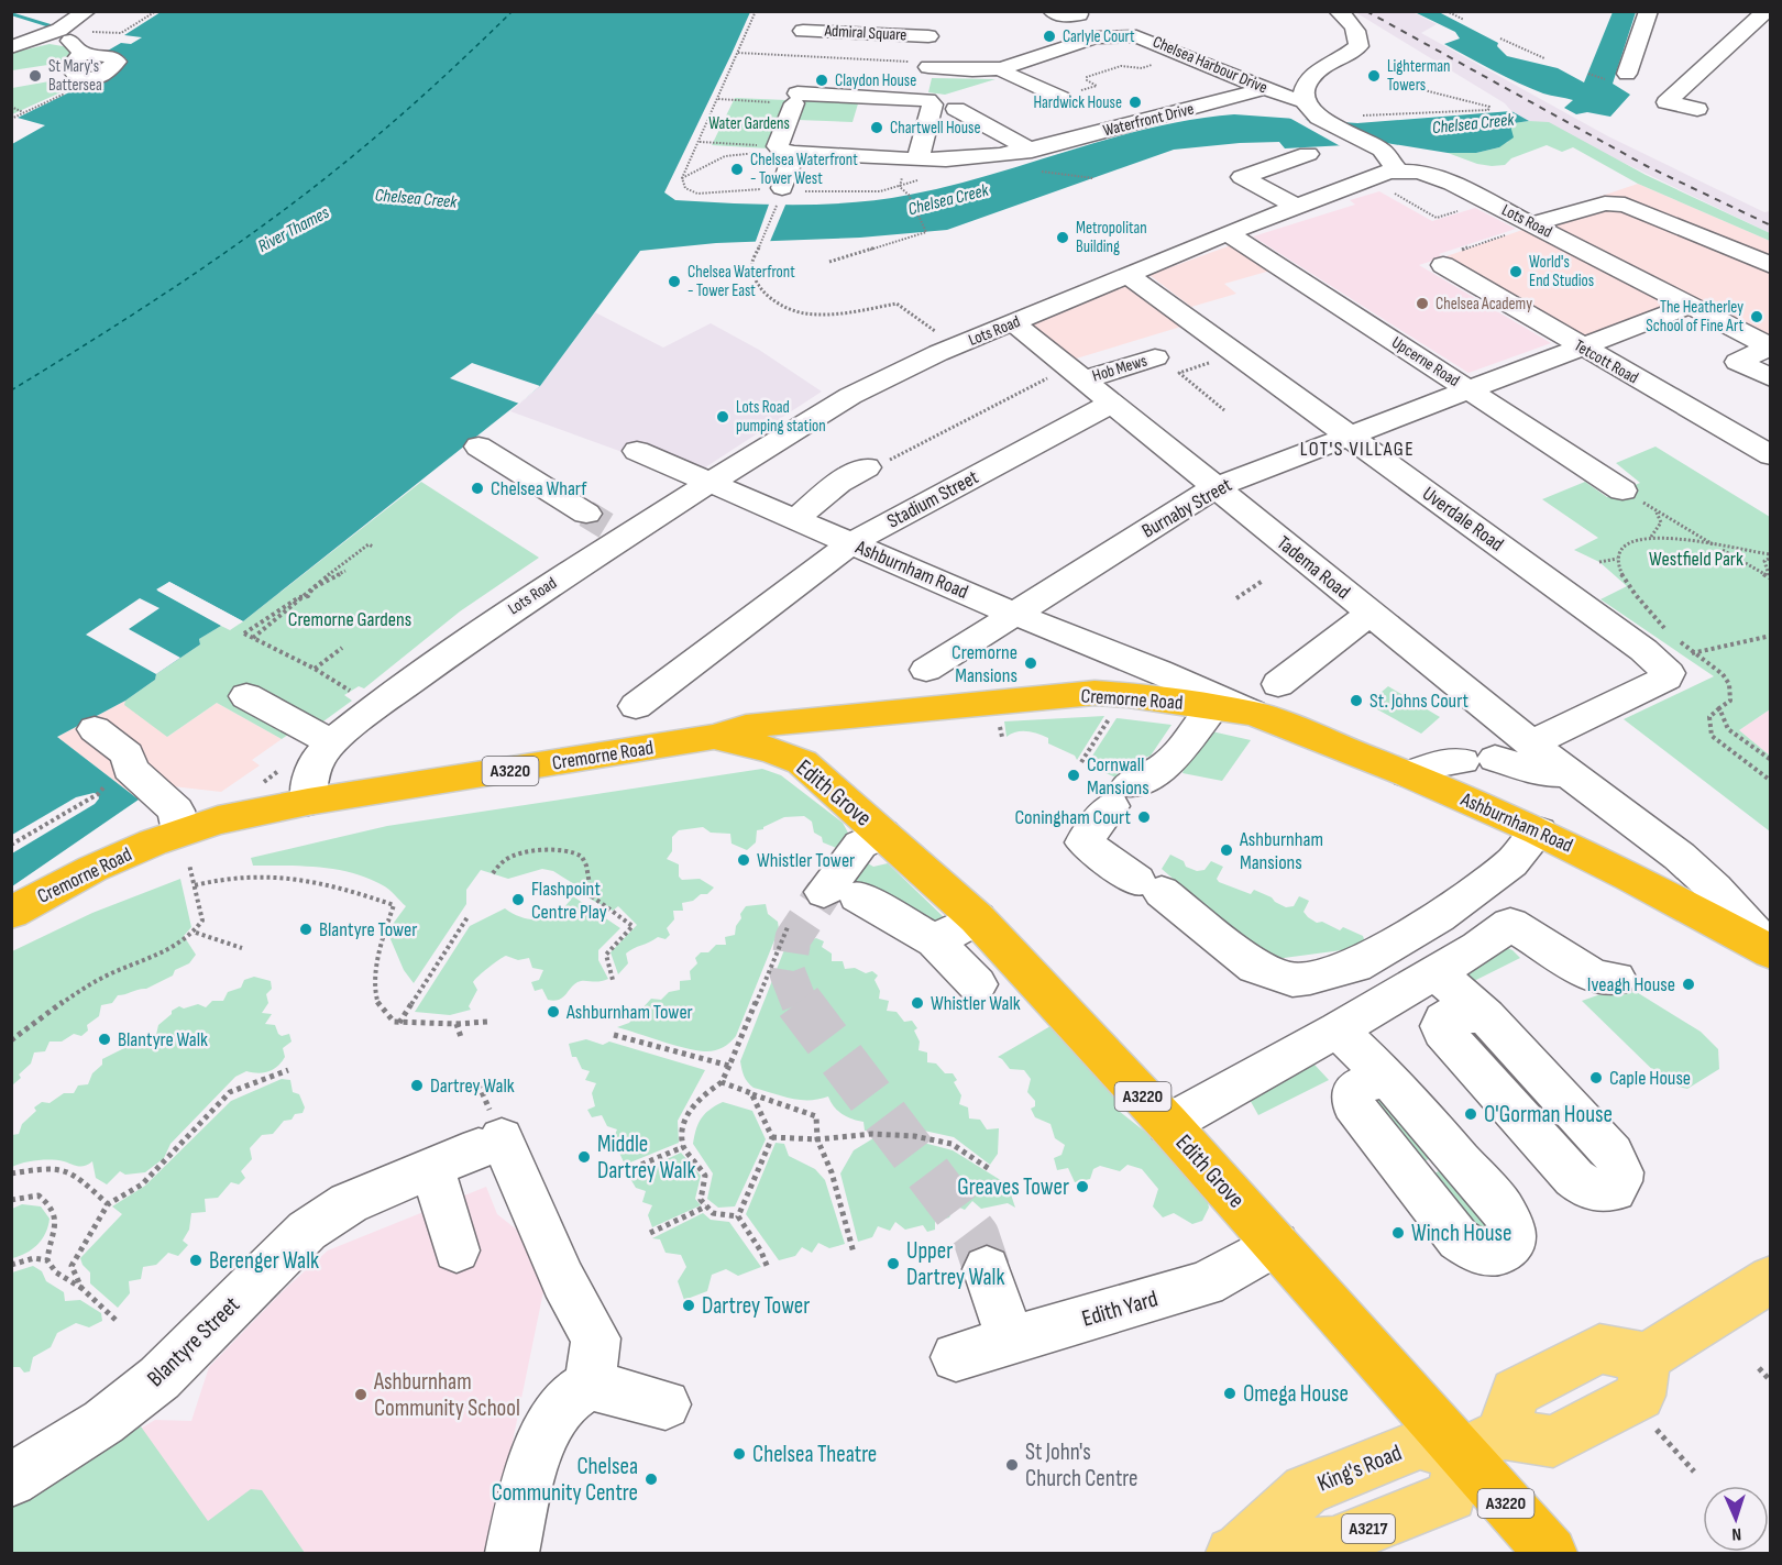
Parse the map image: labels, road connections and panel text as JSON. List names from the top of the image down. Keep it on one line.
{"streets":{"highway":["Ashburnham Road","Cremorne Road","A3220","Edith Grove"],"main road":["A3217"],"street":["Admiral Square","Chelsea Harbour Drive","Waterfront Drive","Lots Road","Upcerne Road","Tetcott Road","Hob Mews","Stadium Street","Burnaby Street","Uverdale Road","Tadema Road","Edith Yard","Blantyre Street"]},"crossings":[["Admiral Square","Chelsea Harbour Drive"],["Chelsea Harbour Drive","Waterfront Drive"],["Chelsea Harbour Drive","Lots Road"],["Lots Road","Upcerne Road"],["Lots Road","Burnaby Street"],["Lots Road","Uverdale Road"],["Lots Road","Tadema Road"],["Lots Road","Ashburnham Road"],["Lots Road","Cremorne Road"],["Upcerne Road","Burnaby Street"],["Tetcott Road","Burnaby Street"],["Hob Mews","Tadema Road"],["Stadium Street","Tadema Road"],["Stadium Street","Ashburnham Road"],["Burnaby Street","Uverdale Road"],["Burnaby Street","Tadema Road"],["Burnaby Street","Ashburnham Road"],["Uverdale Road","Tadema Road"],["Tadema Road","Ashburnham Road"],["Ashburnham Road","Cremorne Road"],["Cremorne Road","A3220"],["Cremorne Road","Edith Grove"],["A3220","Edith Grove"],["Edith Grove","Edith Yard"],["Edith Grove","A3217"]],"districts":["LOT'S VILLAGE"],"water":["Chelsea Creek","River Thames"],"parks":["Water Gardens","Westfield Park","Cremorne Gardens"],"places":["Carlyle Court","St Mary's Battersea","Lighterman Towers","Claydon House","Hardwick House","Chartwell House","Chelsea Waterfront - Tower West","Metropolitan Building","World's End Studios","Chelsea Waterfront - Tower East","Chelsea Academy","The Heatherley School of Fine Art","Lots Road pumping station","Chelsea Wharf","Cremorne Mansions","St. Johns Court","Cornwall Mansions","Coningham Court","Ashburnham Mansions","Whistler Tower","Flashpoint Centre Play","Blantyre Tower","Iveagh House","Whistler Walk","Ashburnham Tower","Blantyre Walk","Caple House","Dartrey Walk","O'Gorman House","Middle Dartrey Walk","Greaves Tower","Winch House","Berenger Walk","Upper Dartrey Walk","Dartrey Tower","Omega House","Ashburnham Community School","Chelsea Theatre","St John's Church Centre","Chelsea Community Centre"],"north":"bottom"}
